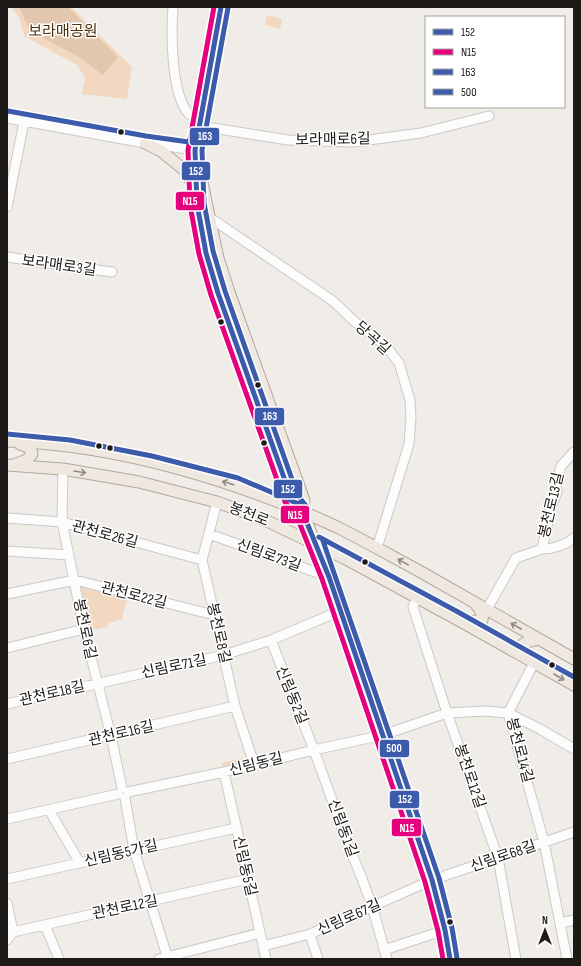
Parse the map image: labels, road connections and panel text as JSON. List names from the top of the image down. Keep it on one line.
{"streets":{"main road":["봉천로"],"street":["보라매로6길","보라매로3길","당곡길","봉천로13길","관천로26길","신림로73길","관천로22길","봉천로6길","봉천로8길","신림로71길","관천로18길","신림동2길","관천로16길","봉천로14길","신림동길","봉천로12길","신림동1길","신림동5가길","신림로68길","신림동5길","관천로12길","신림로67길"]},"crossings":[["당곡길","봉천로"],["봉천로13길","봉천로"],["봉천로","봉천로6길"],["봉천로","봉천로8길"],["봉천로","봉천로14길"],["봉천로","봉천로12길"],["관천로26길","봉천로6길"],["관천로26길","봉천로8길"],["신림로73길","봉천로8길"],["관천로22길","봉천로6길"],["관천로22길","봉천로8길"],["봉천로6길","신림로71길"],["봉천로6길","관천로18길"],["봉천로6길","관천로16길"],["봉천로6길","신림동길"],["봉천로6길","신림동5가길"],["봉천로6길","관천로12길"],["봉천로8길","신림로71길"],["봉천로8길","관천로16길"],["봉천로8길","신림동길"],["신림로71길","관천로18길"],["신림로71길","신림동2길"],["신림동2길","신림동길"],["신림동2길","신림동1길"],["봉천로14길","신림동길"],["봉천로14길","신림로68길"],["신림동길","봉천로12길"],["신림동길","신림동1길"],["신림동길","신림동5길"],["봉천로12길","신림로68길"],["신림동1길","신림로67길"],["신림동5가길","신림동5길"],["신림로68길","신림로67길"],["신림동5길","관천로12길"],["신림동5길","신림로67길"]],"parks":["보라매공원"],"lines":["transit line 152","transit line N15","transit line 163","transit line 500"],"legend":["152","N15","163","500"],"north":"top"}
